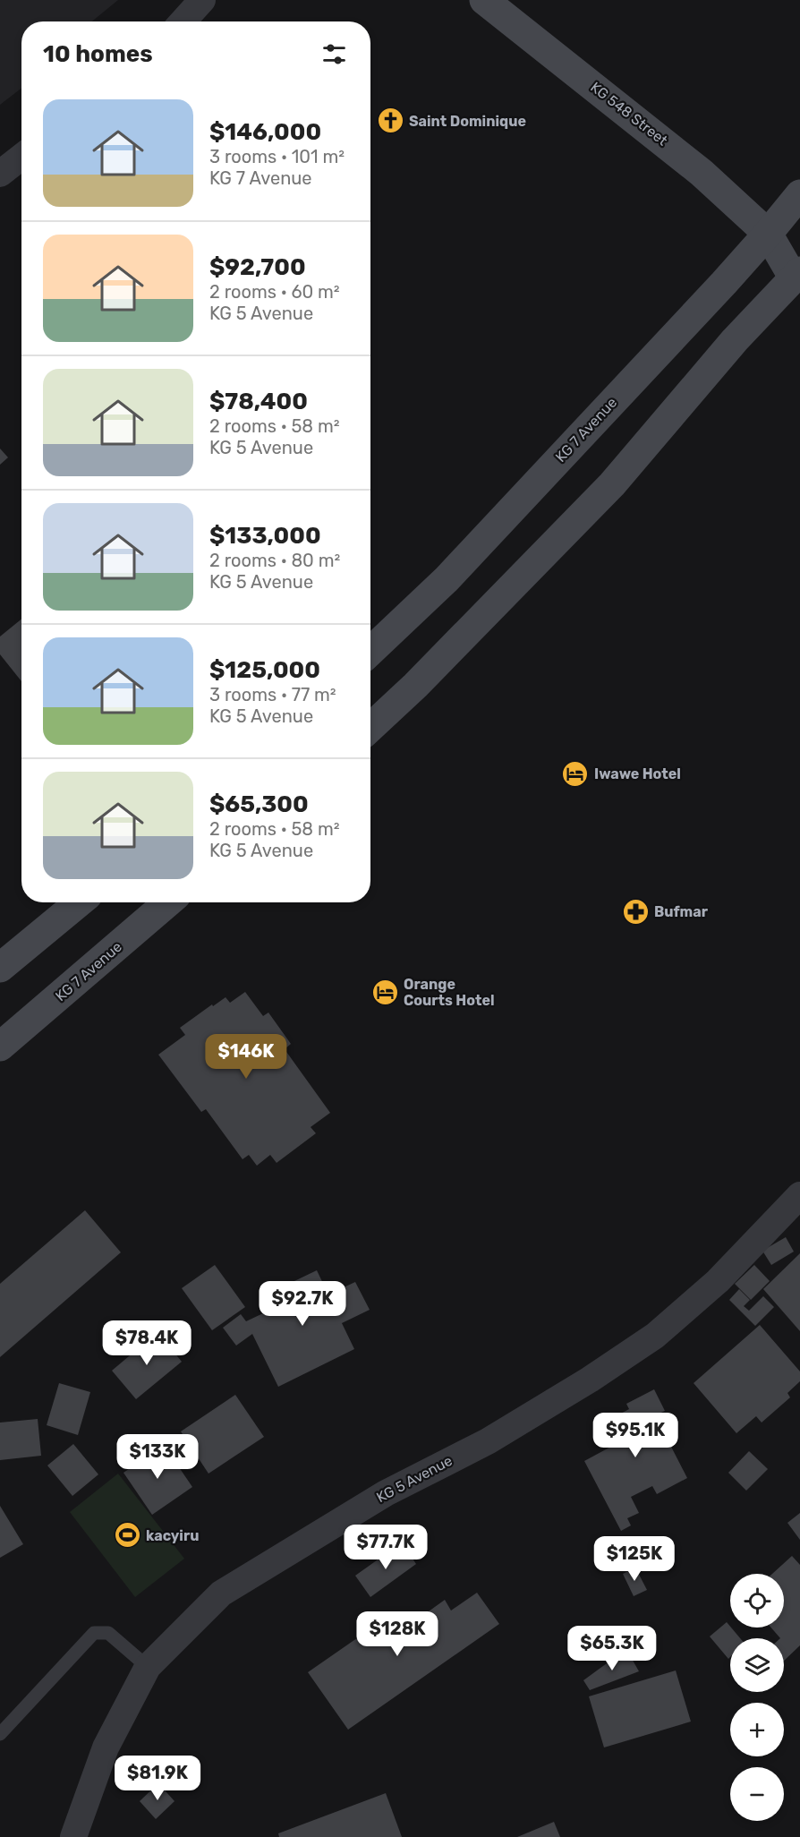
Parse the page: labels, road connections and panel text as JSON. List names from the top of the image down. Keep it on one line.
{"streets":{"main road":["KG 548 Street","KG 7 Avenue"],"street":["KG 5 Avenue"]},"crossings":[["KG 548 Street","KG 7 Avenue"]],"places":{"church":["Saint Dominique"],"hotel":["Iwawe Hotel","Orange Courts Hotel"],"pharmacy":["Bufmar"],"sports":["kacyiru"]},"page":{"heading":"10 homes","list":[{"name":"$146,000","note":"3 rooms · 101 m² · KG 7 Avenue"},{"name":"$92,700","note":"2 rooms · 60 m² · KG 5 Avenue"},{"name":"$78,400","note":"2 rooms · 58 m² · KG 5 Avenue"},{"name":"$133,000","note":"2 rooms · 80 m² · KG 5 Avenue"},{"name":"$125,000","note":"3 rooms · 77 m² · KG 5 Avenue"},{"name":"$65,300","note":"2 rooms · 58 m² · KG 5 Avenue"}],"price":["$146K","$92.7K","$78.4K","$95.1K","$133K","$77.7K","$125K","$128K","$65.3K","$81.9K"],"map_buttons":["+","−"]}}
